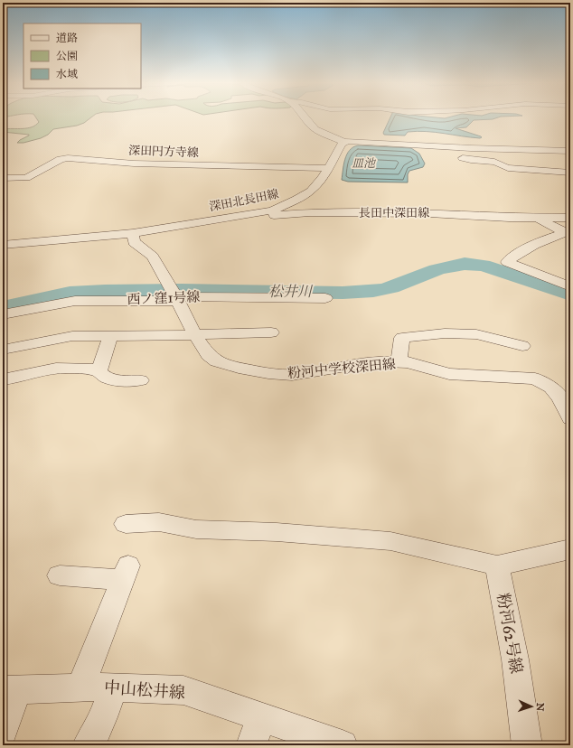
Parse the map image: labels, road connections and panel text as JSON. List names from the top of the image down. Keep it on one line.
{"streets":{"street":["深田円方寺線","深田北長田線","長田中深田線","西ノ窪1号線","粉河中学校深田線","粉河62号線","中山松井線"]},"crossings":[["深田円方寺線","深田北長田線"],["深田北長田線","長田中深田線"],["深田北長田線","粉河中学校深田線"],["西ノ窪1号線","粉河中学校深田線"]],"water":["皿池","松井川"],"legend":["道路","公園","水域"],"north":"right"}
